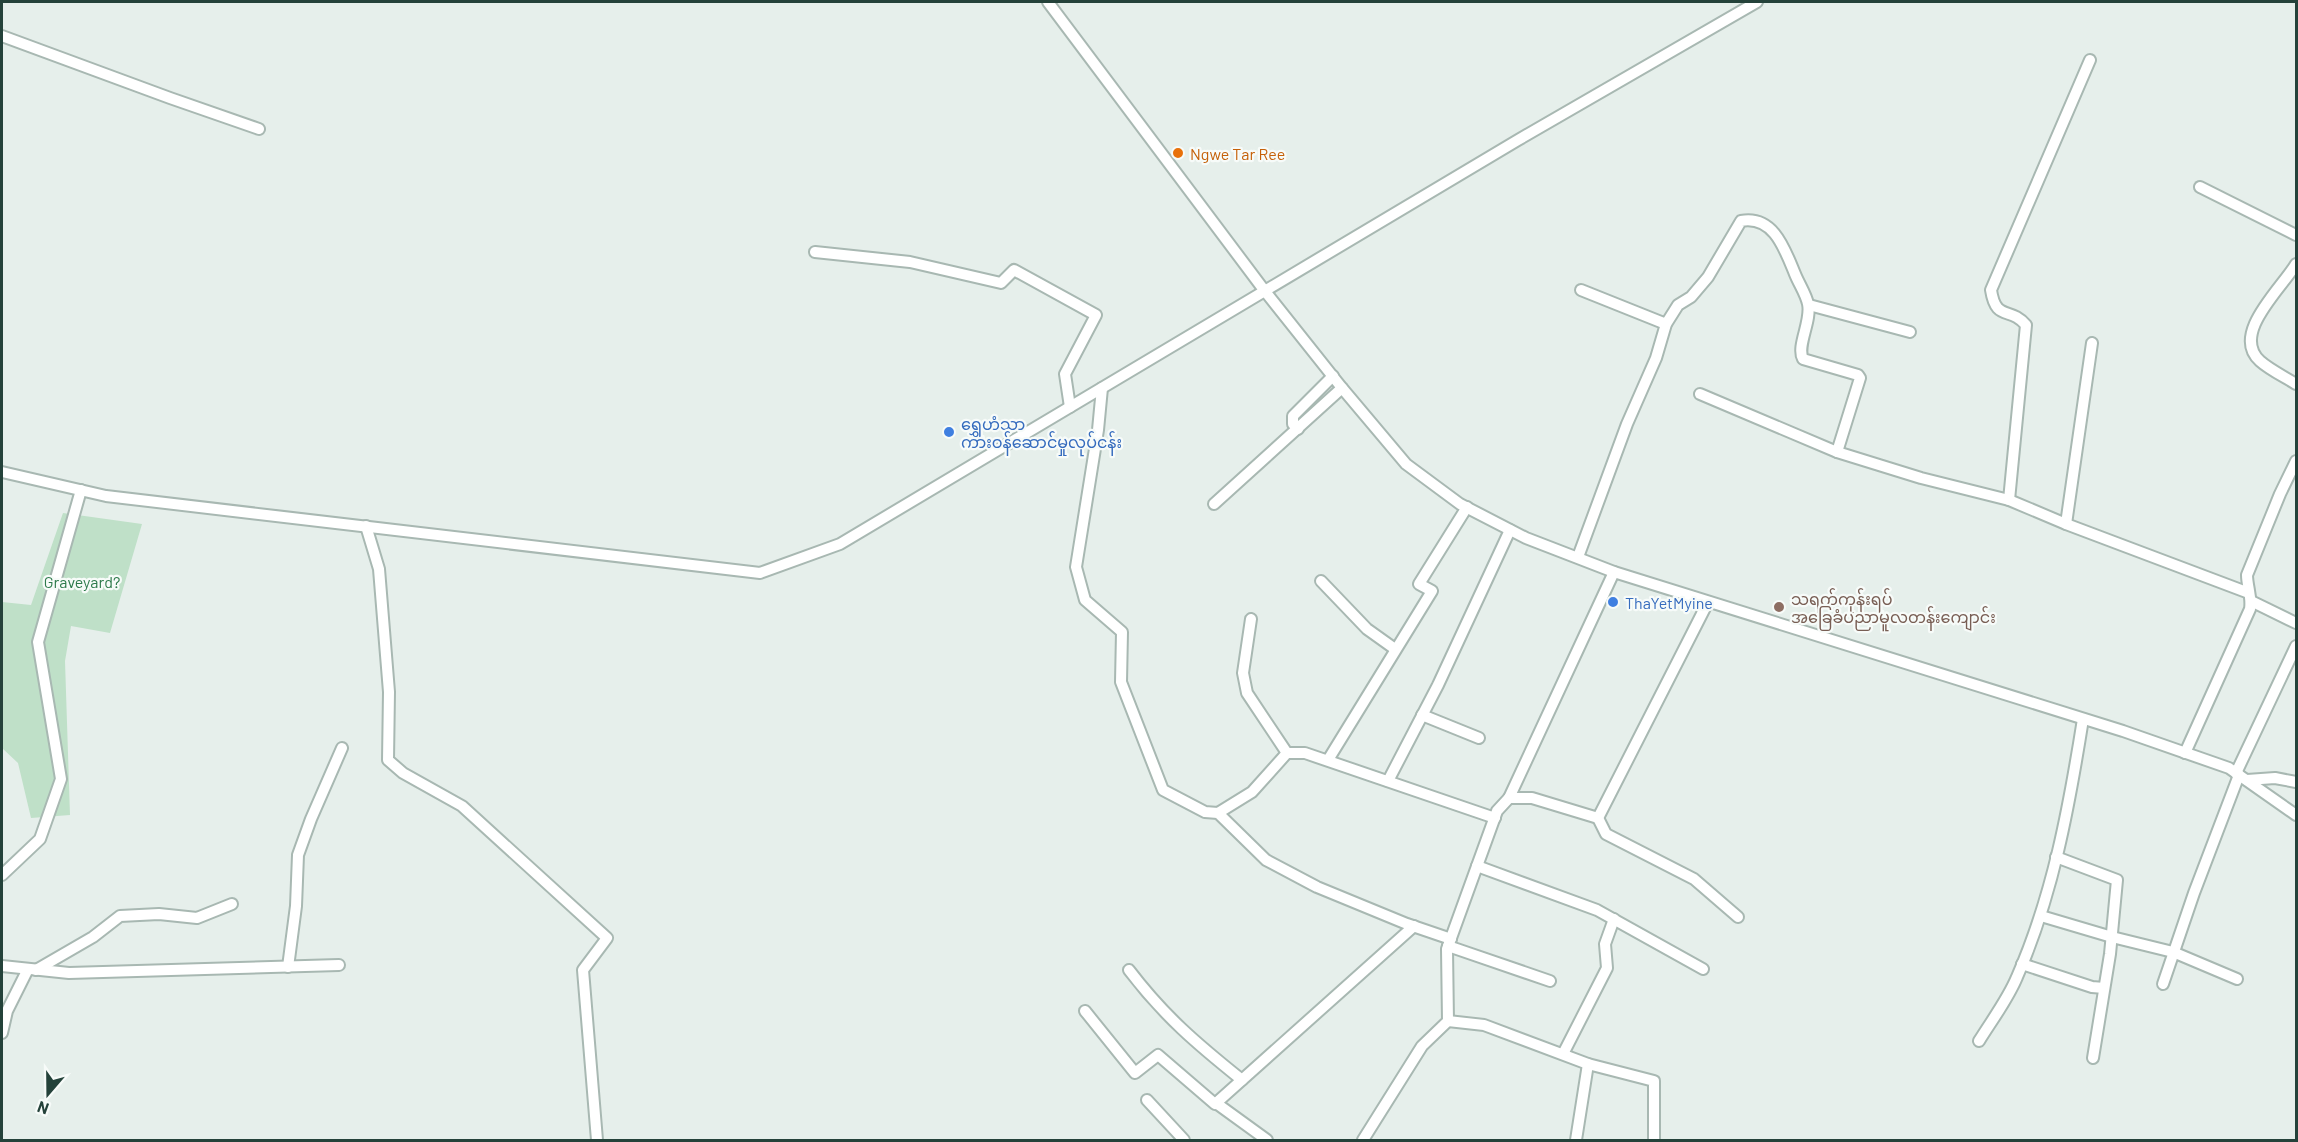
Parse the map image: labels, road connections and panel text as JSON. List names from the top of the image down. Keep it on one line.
{"parks":["Graveyard?"],"places":["Ngwe Tar Ree","ရွှေဟံသာ ကားဝန်ဆောင်မှုလုပ်ငန်း","ThaYetMyine","သရက်ကုန်းရပ် အခြေခံပညာမူလတန်းကျောင်း"],"north":"bottom"}
